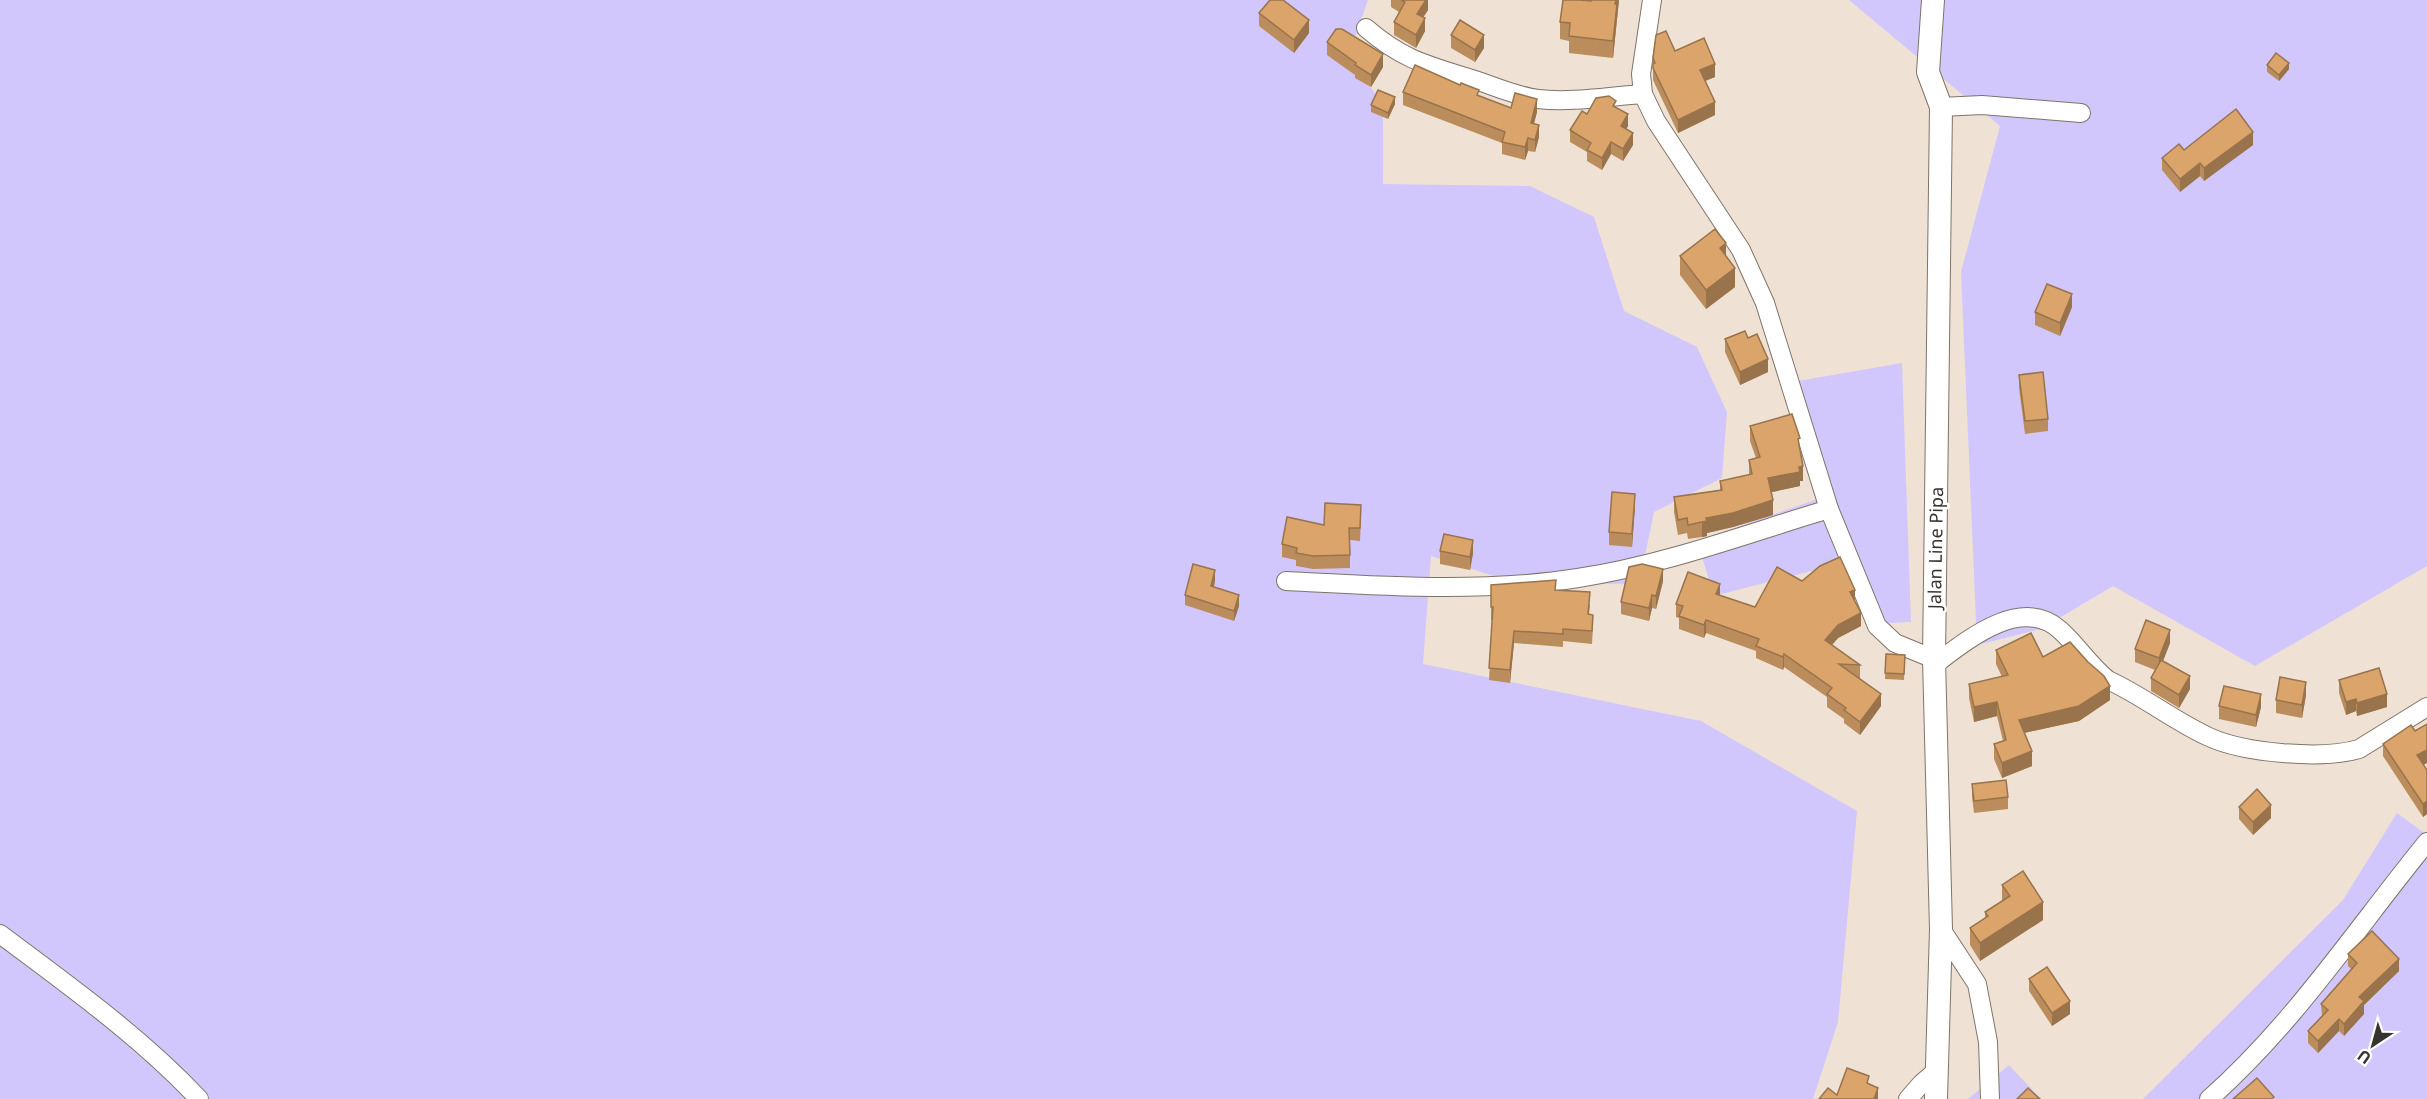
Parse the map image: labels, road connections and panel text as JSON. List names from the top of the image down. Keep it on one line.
{"streets":{"main road":["Jalan Line Pipa"]},"north":"bottom left"}
